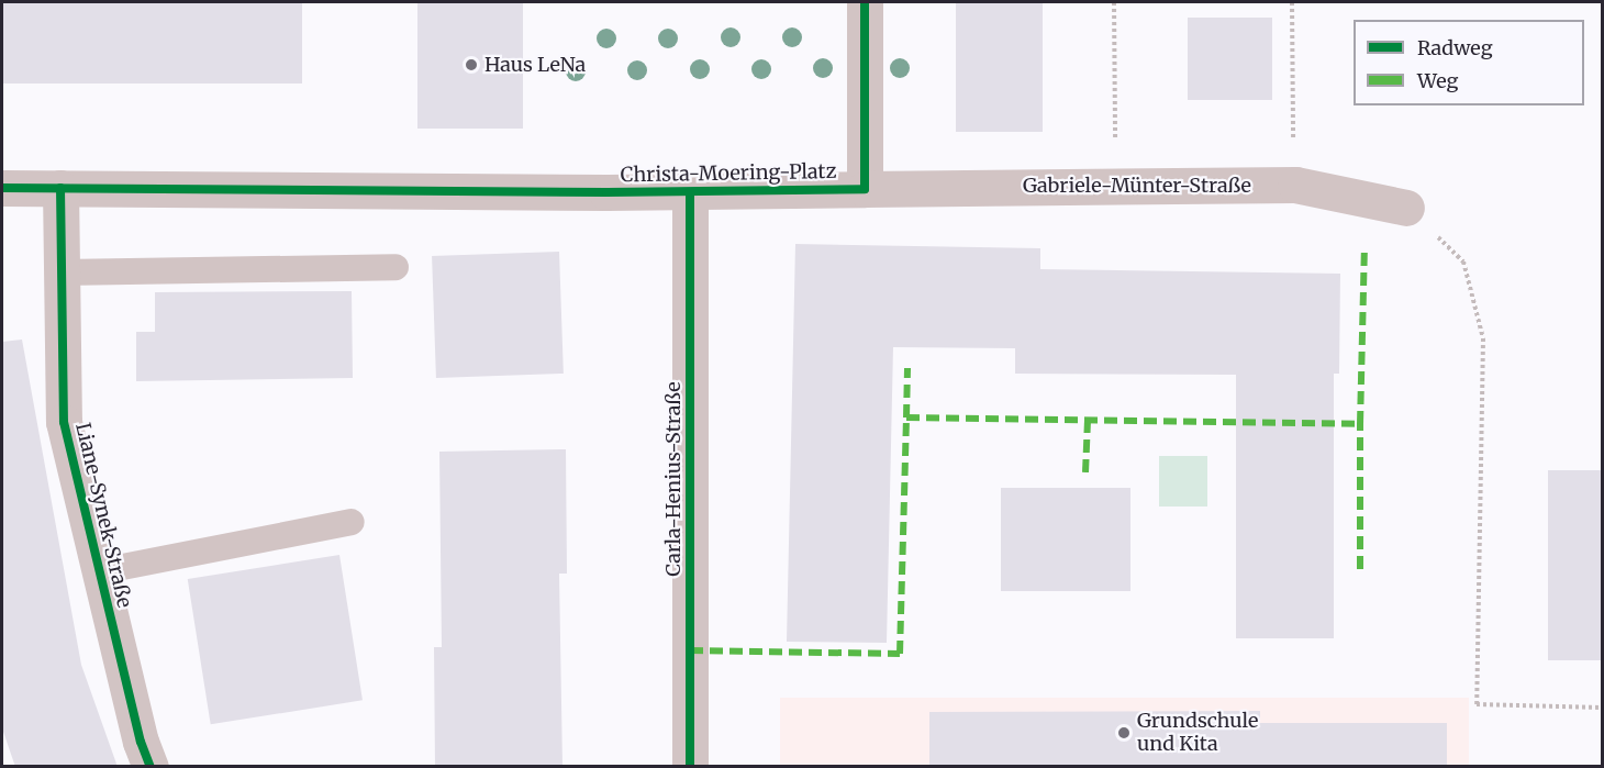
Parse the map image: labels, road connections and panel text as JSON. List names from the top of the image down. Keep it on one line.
{"streets":{"street":["Christa-Moering-Platz","Gabriele-Münter-Straße","Carla-Henius-Straße","Liane-Synek-Straße"]},"crossings":[["Christa-Moering-Platz","Gabriele-Münter-Straße"],["Christa-Moering-Platz","Carla-Henius-Straße"],["Christa-Moering-Platz","Liane-Synek-Straße"]],"places":["Haus LeNa","Grundschule und Kita"],"legend":["Radweg","Weg"]}
